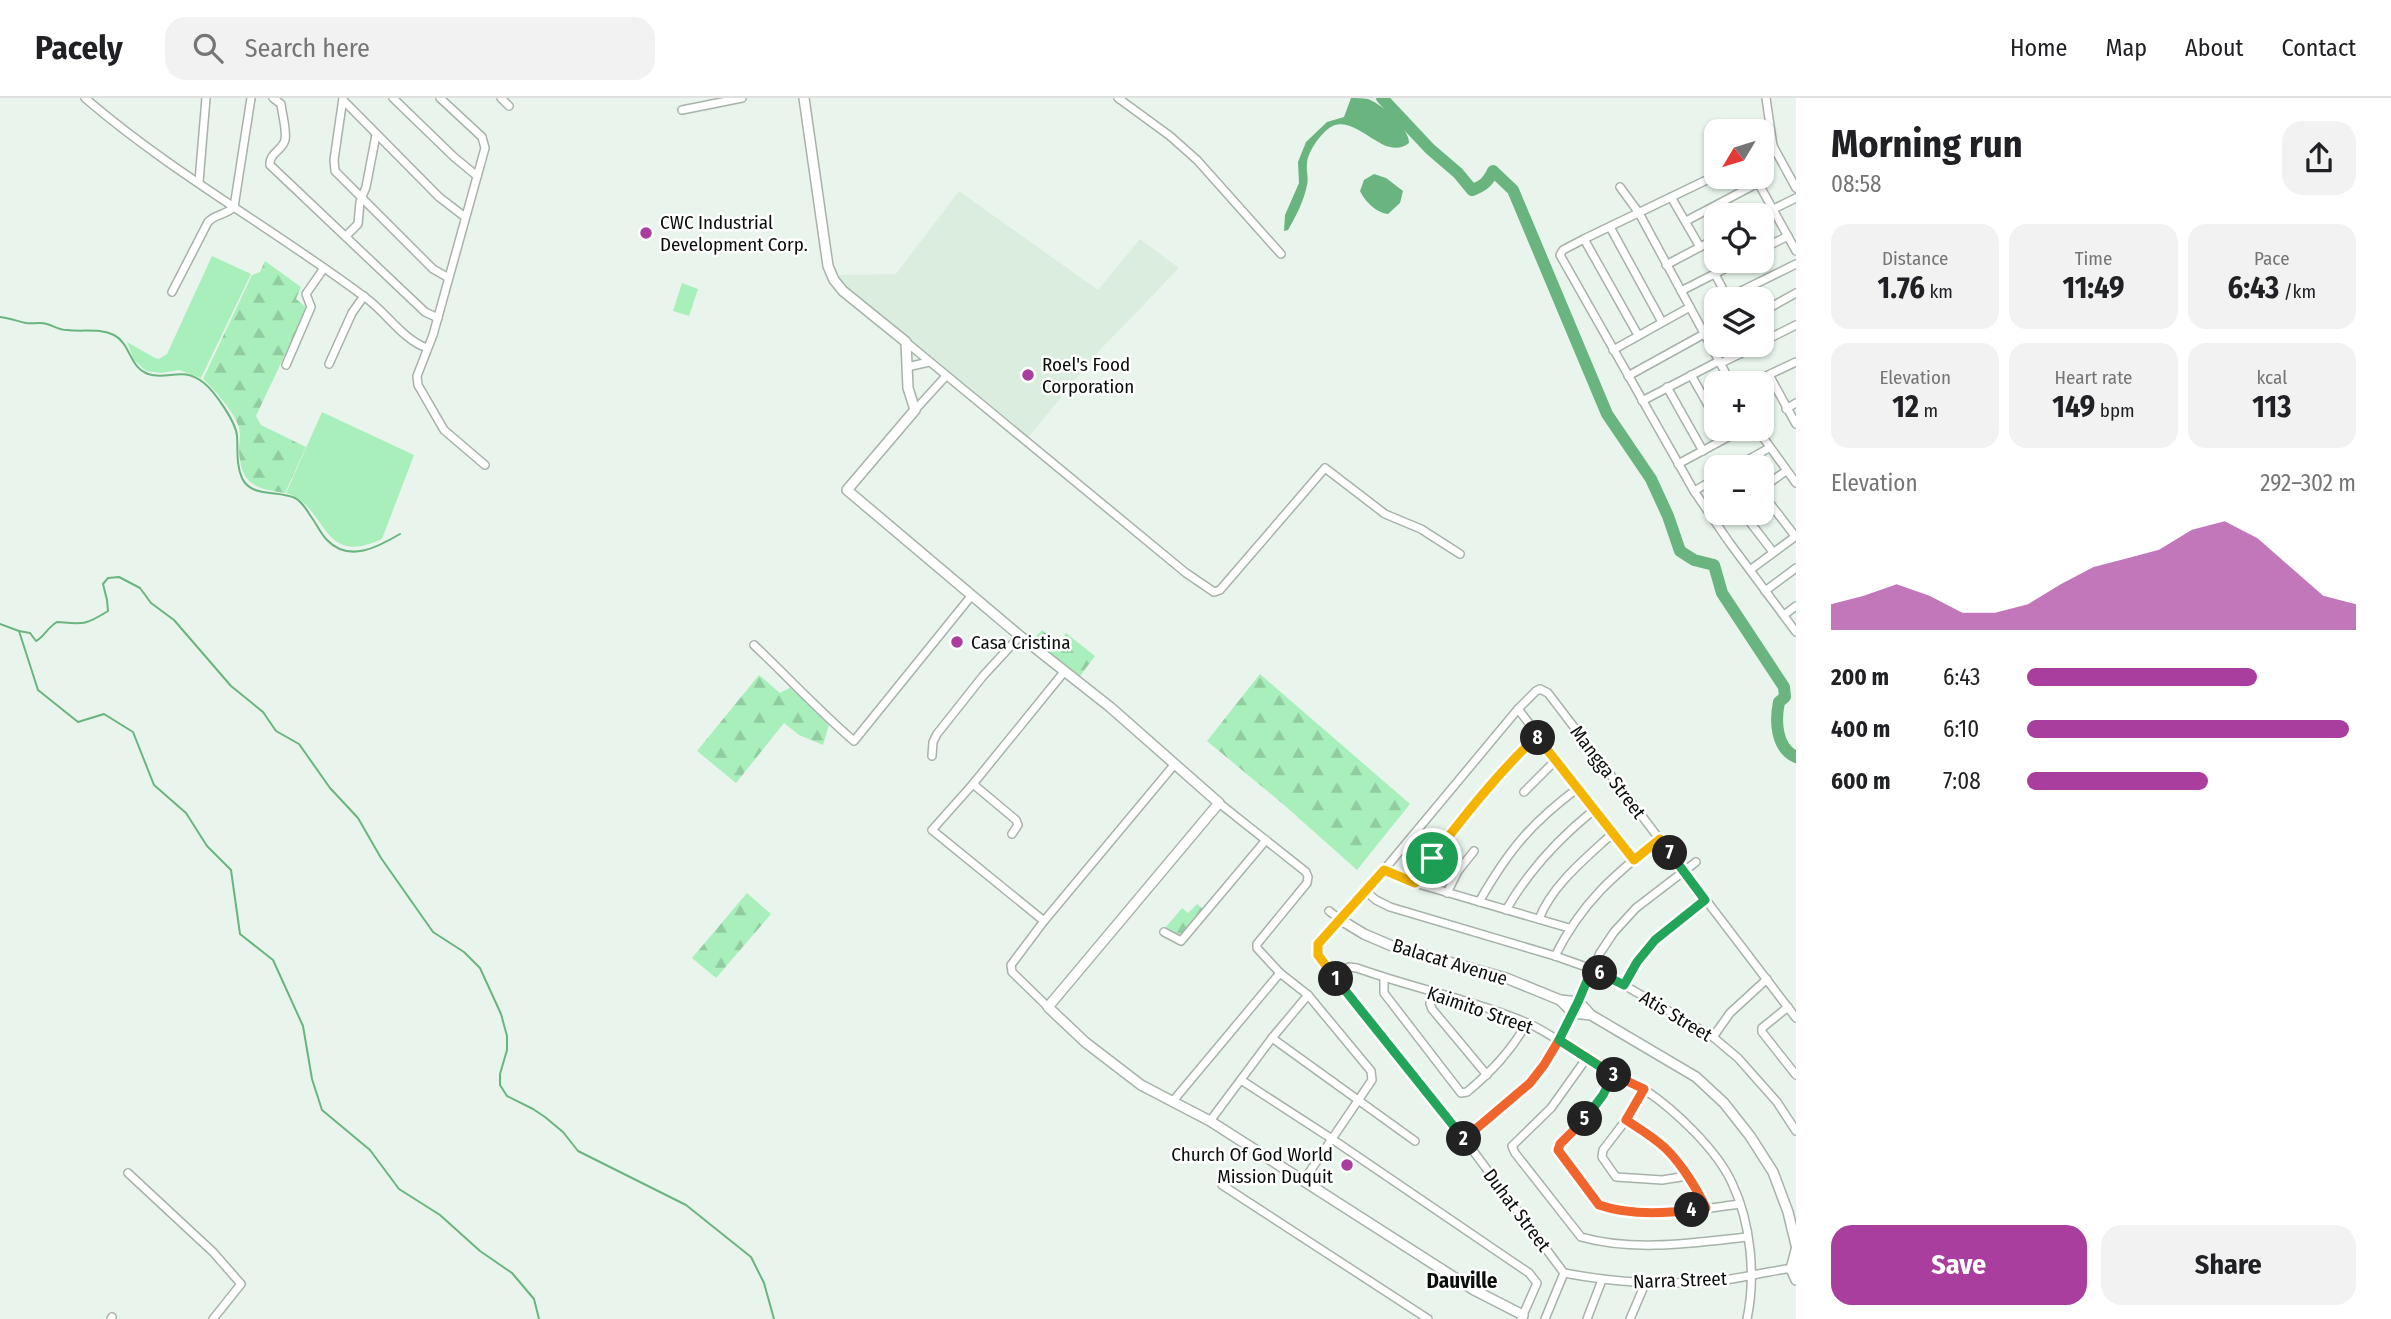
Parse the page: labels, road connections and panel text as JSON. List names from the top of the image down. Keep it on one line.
{"streets":{"street":["Mangga Street","Balacat Avenue","Kaimito Street","Atis Street","Duhat Street","Narra Street"]},"crossings":[["Balacat Avenue","Duhat Street"],["Kaimito Street","Duhat Street"],["Kaimito Street","Narra Street"],["Duhat Street","Narra Street"]],"districts":["Dauville"],"places":["CWC Industrial Development Corp.","Roel's Food Corporation","Casa Cristina","Church Of God World Mission Duquit"],"north":"bottom left","page":{"header":"Pacely","search":"Search here","nav":["Home","Map","About","Contact"],"heading":["Morning run","08:58"],"map_buttons":["+","−"],"stats":[["Distance","1.76 km"],["Time","11:49"],["Pace","6:43 /km"],["Elevation","12 m"],["Heart rate","149 bpm"],["kcal","113"]],"chart":["Elevation","292–302 m"],"list":[{"name":"200 m","note":"6:43"},{"name":"400 m","note":"6:10"},{"name":"600 m","note":"7:08"}],"pins":["8","7","6","1","3","5","2","4"],"buttons":["Save","Share"]}}
